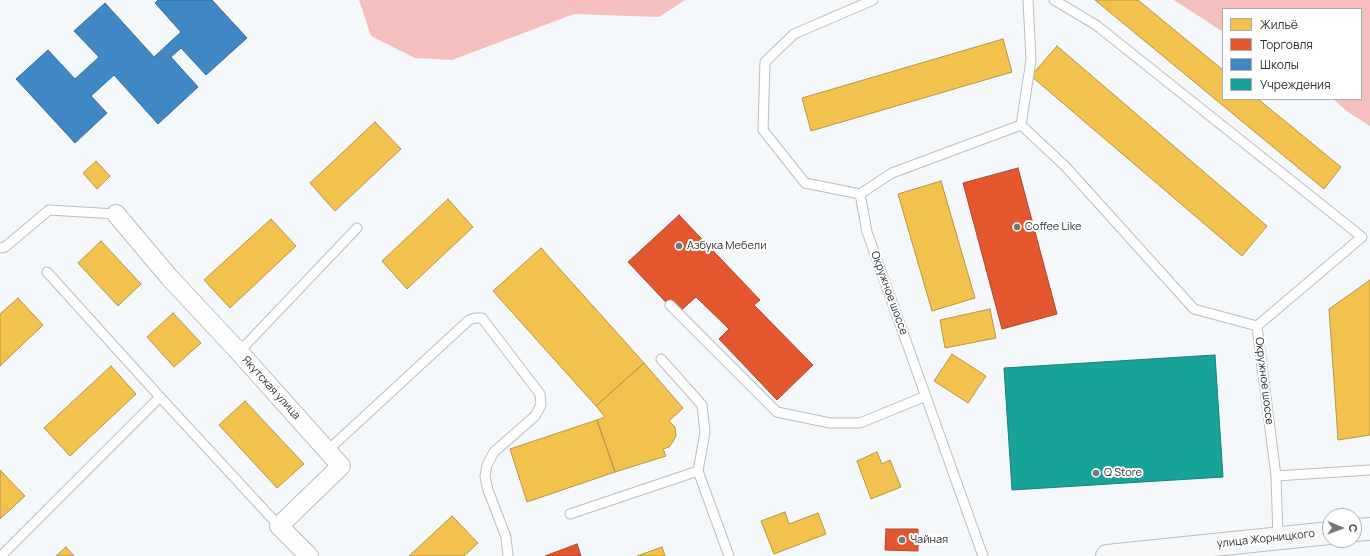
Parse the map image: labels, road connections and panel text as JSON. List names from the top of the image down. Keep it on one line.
{"streets":{"main road":["улица Жорницкого"],"street":["Якутская улица"],"lane":["Окружное шоссе"]},"crossings":[["Окружное шоссе","улица Жорницкого"]],"places":["Coffee Like","Азбука Мебели","Q Store","Чайная"],"legend":["Жильё","Торговля","Школы","Учреждения"],"north":"right"}
